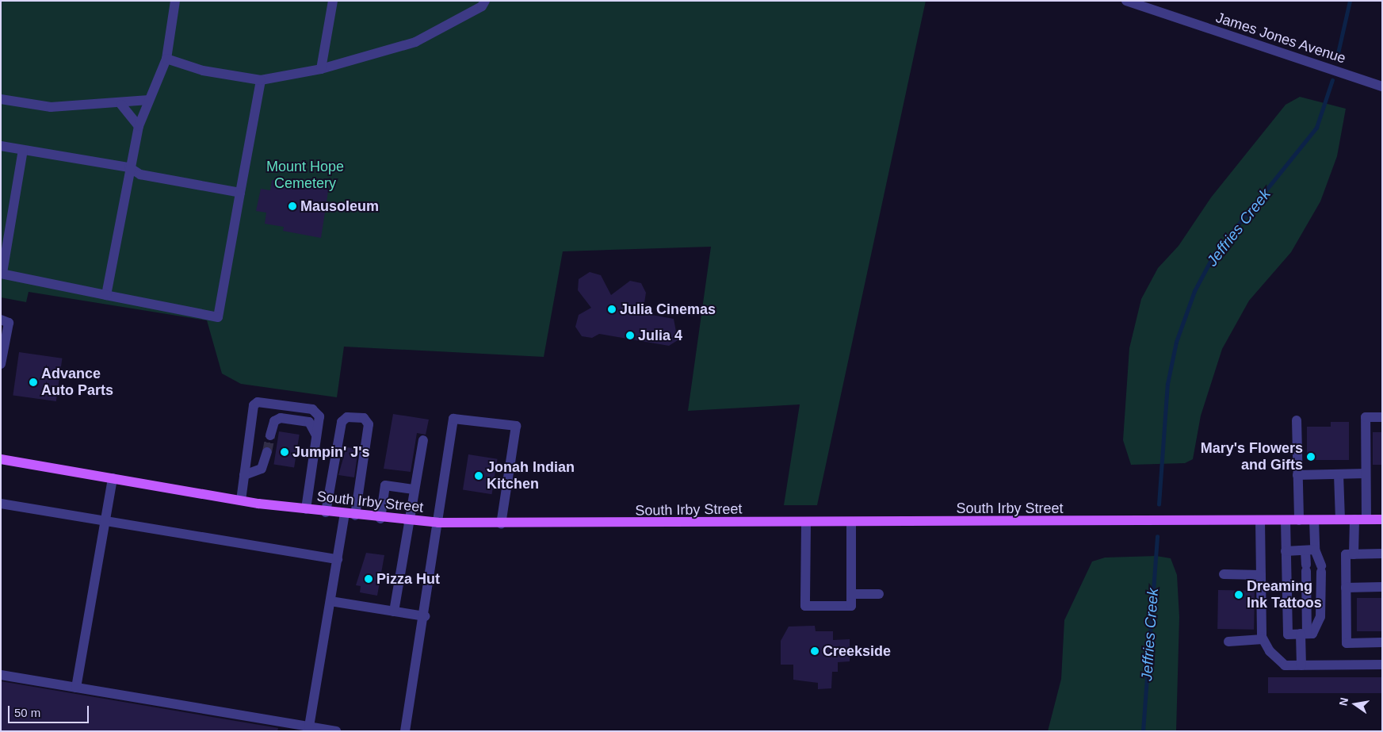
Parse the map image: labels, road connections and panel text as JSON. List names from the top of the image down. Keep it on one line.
{"streets":{"main road":["South Irby Street"],"street":["James Jones Avenue"]},"water":["Jeffries Creek"],"parks":["Mount Hope Cemetery"],"places":["Mausoleum","Julia Cinemas","Julia 4","Advance Auto Parts","Jumpin' J's","Mary's Flowers and Gifts","Jonah Indian Kitchen","Pizza Hut","Dreaming Ink Tattoos","Creekside"],"scale_bar":"50 m","north":"left"}
